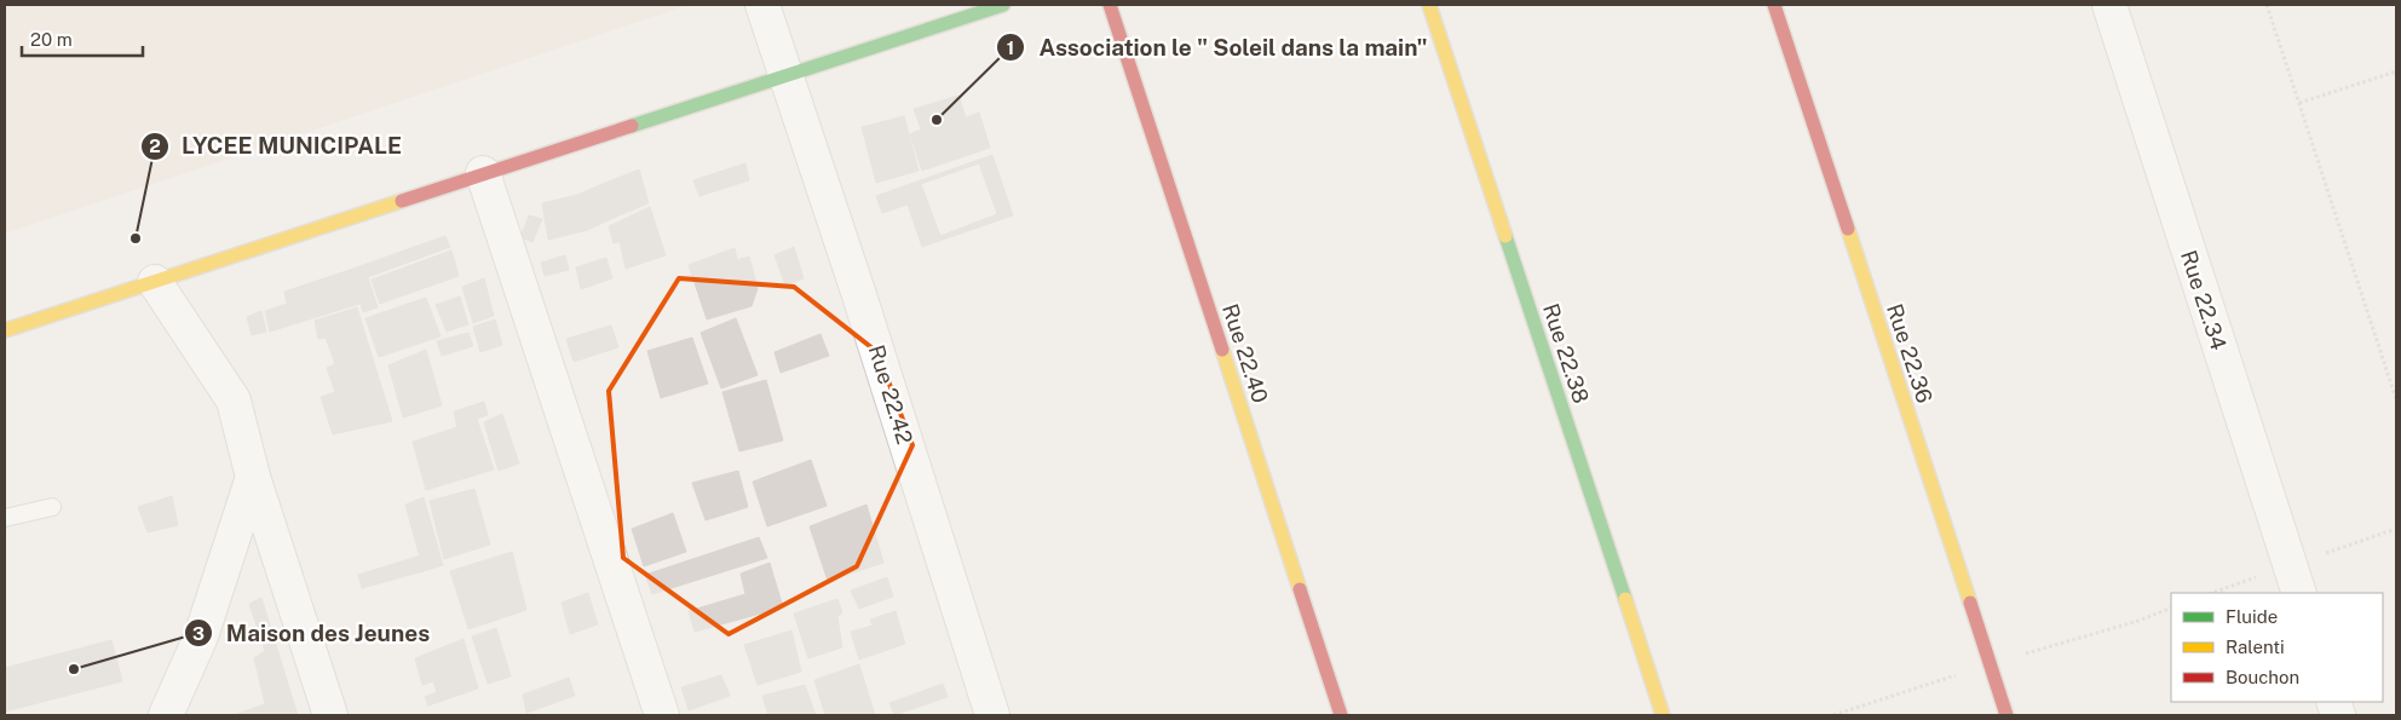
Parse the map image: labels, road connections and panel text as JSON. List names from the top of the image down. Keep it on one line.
{"streets":{"street":["Rue 22.34","Rue 22.40","Rue 22.38","Rue 22.36","Rue 22.42"]},"places":["Association le \" Soleil dans la main\"","LYCEE MUNICIPALE","Maison des Jeunes"],"legend":["Fluide","Ralenti","Bouchon"],"scale_bar":"20 m"}
